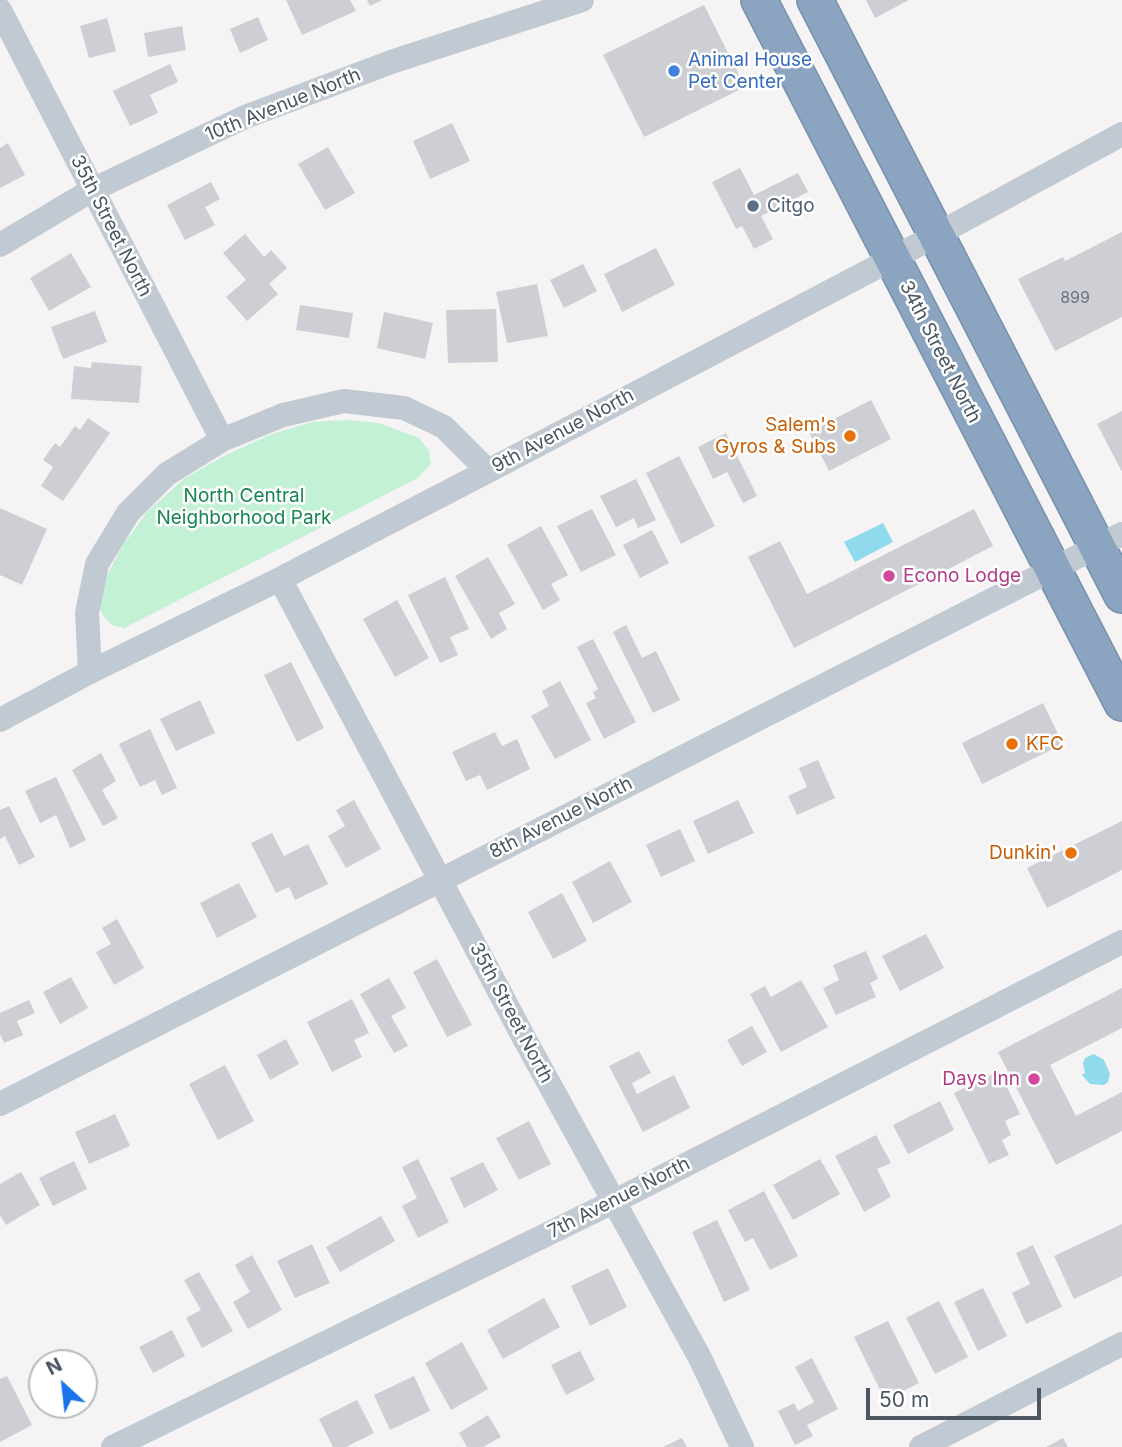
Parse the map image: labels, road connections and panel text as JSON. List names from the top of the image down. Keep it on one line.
{"streets":{"highway":["34th Street North"],"street":["10th Avenue North","35th Street North","9th Avenue North","8th Avenue North","7th Avenue North"]},"crossings":[["10th Avenue North","35th Street North"],["35th Street North","9th Avenue North"],["35th Street North","8th Avenue North"],["35th Street North","7th Avenue North"],["34th Street North","9th Avenue North"],["34th Street North","8th Avenue North"]],"parks":["North Central Neighborhood Park"],"places":["Animal House Pet Center","Citgo","Salem's Gyros & Subs","Econo Lodge","KFC","Dunkin'","Days Inn"],"house_numbers":["899"],"scale_bar":"50 m","north":"top left"}
